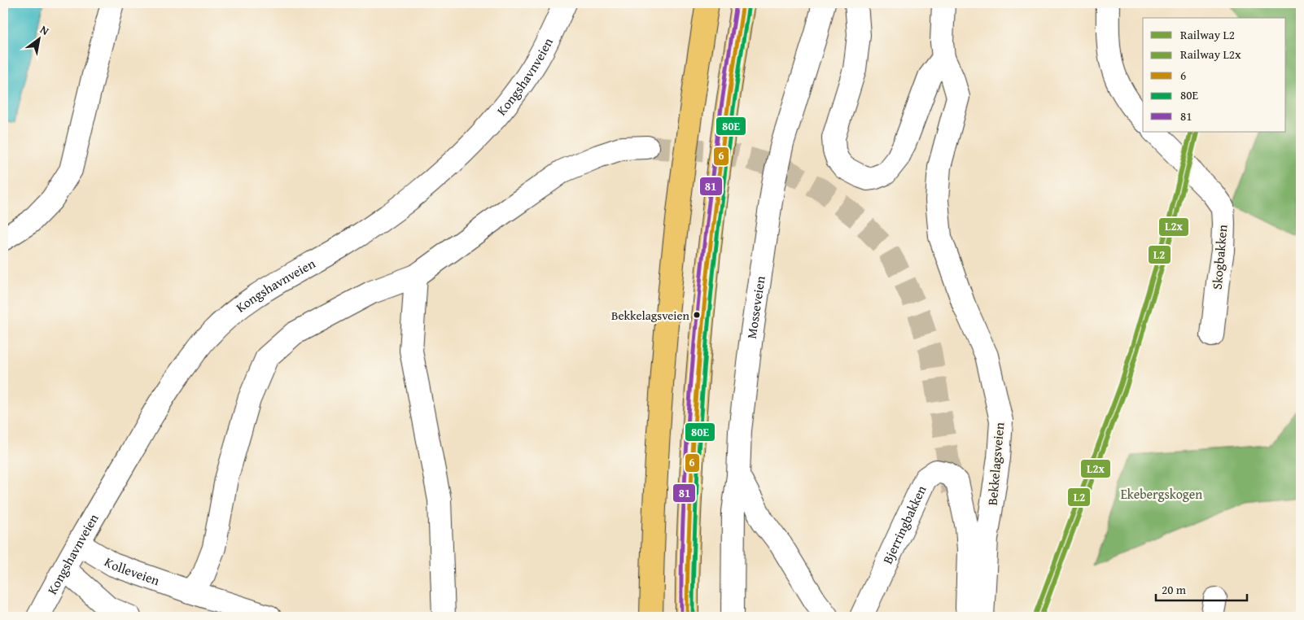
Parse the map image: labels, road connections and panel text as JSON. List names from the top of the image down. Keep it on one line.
{"streets":{"street":["Kongshavnveien","Skogbakken","Mosseveien","Bekkelagsveien","Bjerringbakken","Kolleveien"]},"crossings":[["Kongshavnveien","Kolleveien"]],"parks":["Ekebergskogen"],"places":["Bekkelagsveien"],"lines":["transit line 6","transit line 81","transit line 80E","rail line L2","rail line L2x"],"legend":["Railway L2","Railway L2x","6","80E","81"],"scale_bar":"20 m","north":"top right"}
